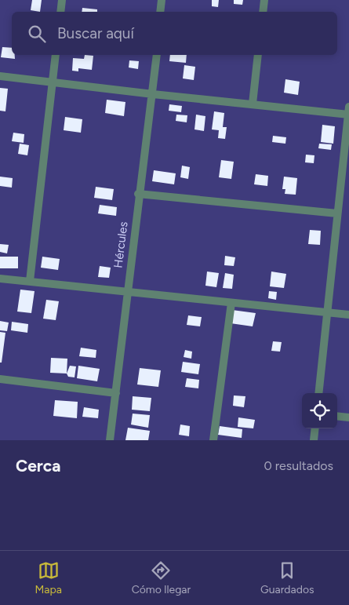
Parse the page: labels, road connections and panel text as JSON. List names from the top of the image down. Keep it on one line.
{"streets":{"street":["Hércules"]},"page":{"search":"Buscar aquí","heading":["Cerca","0 resultados"],"nav":["Mapa","Cómo llegar","Guardados"]}}
